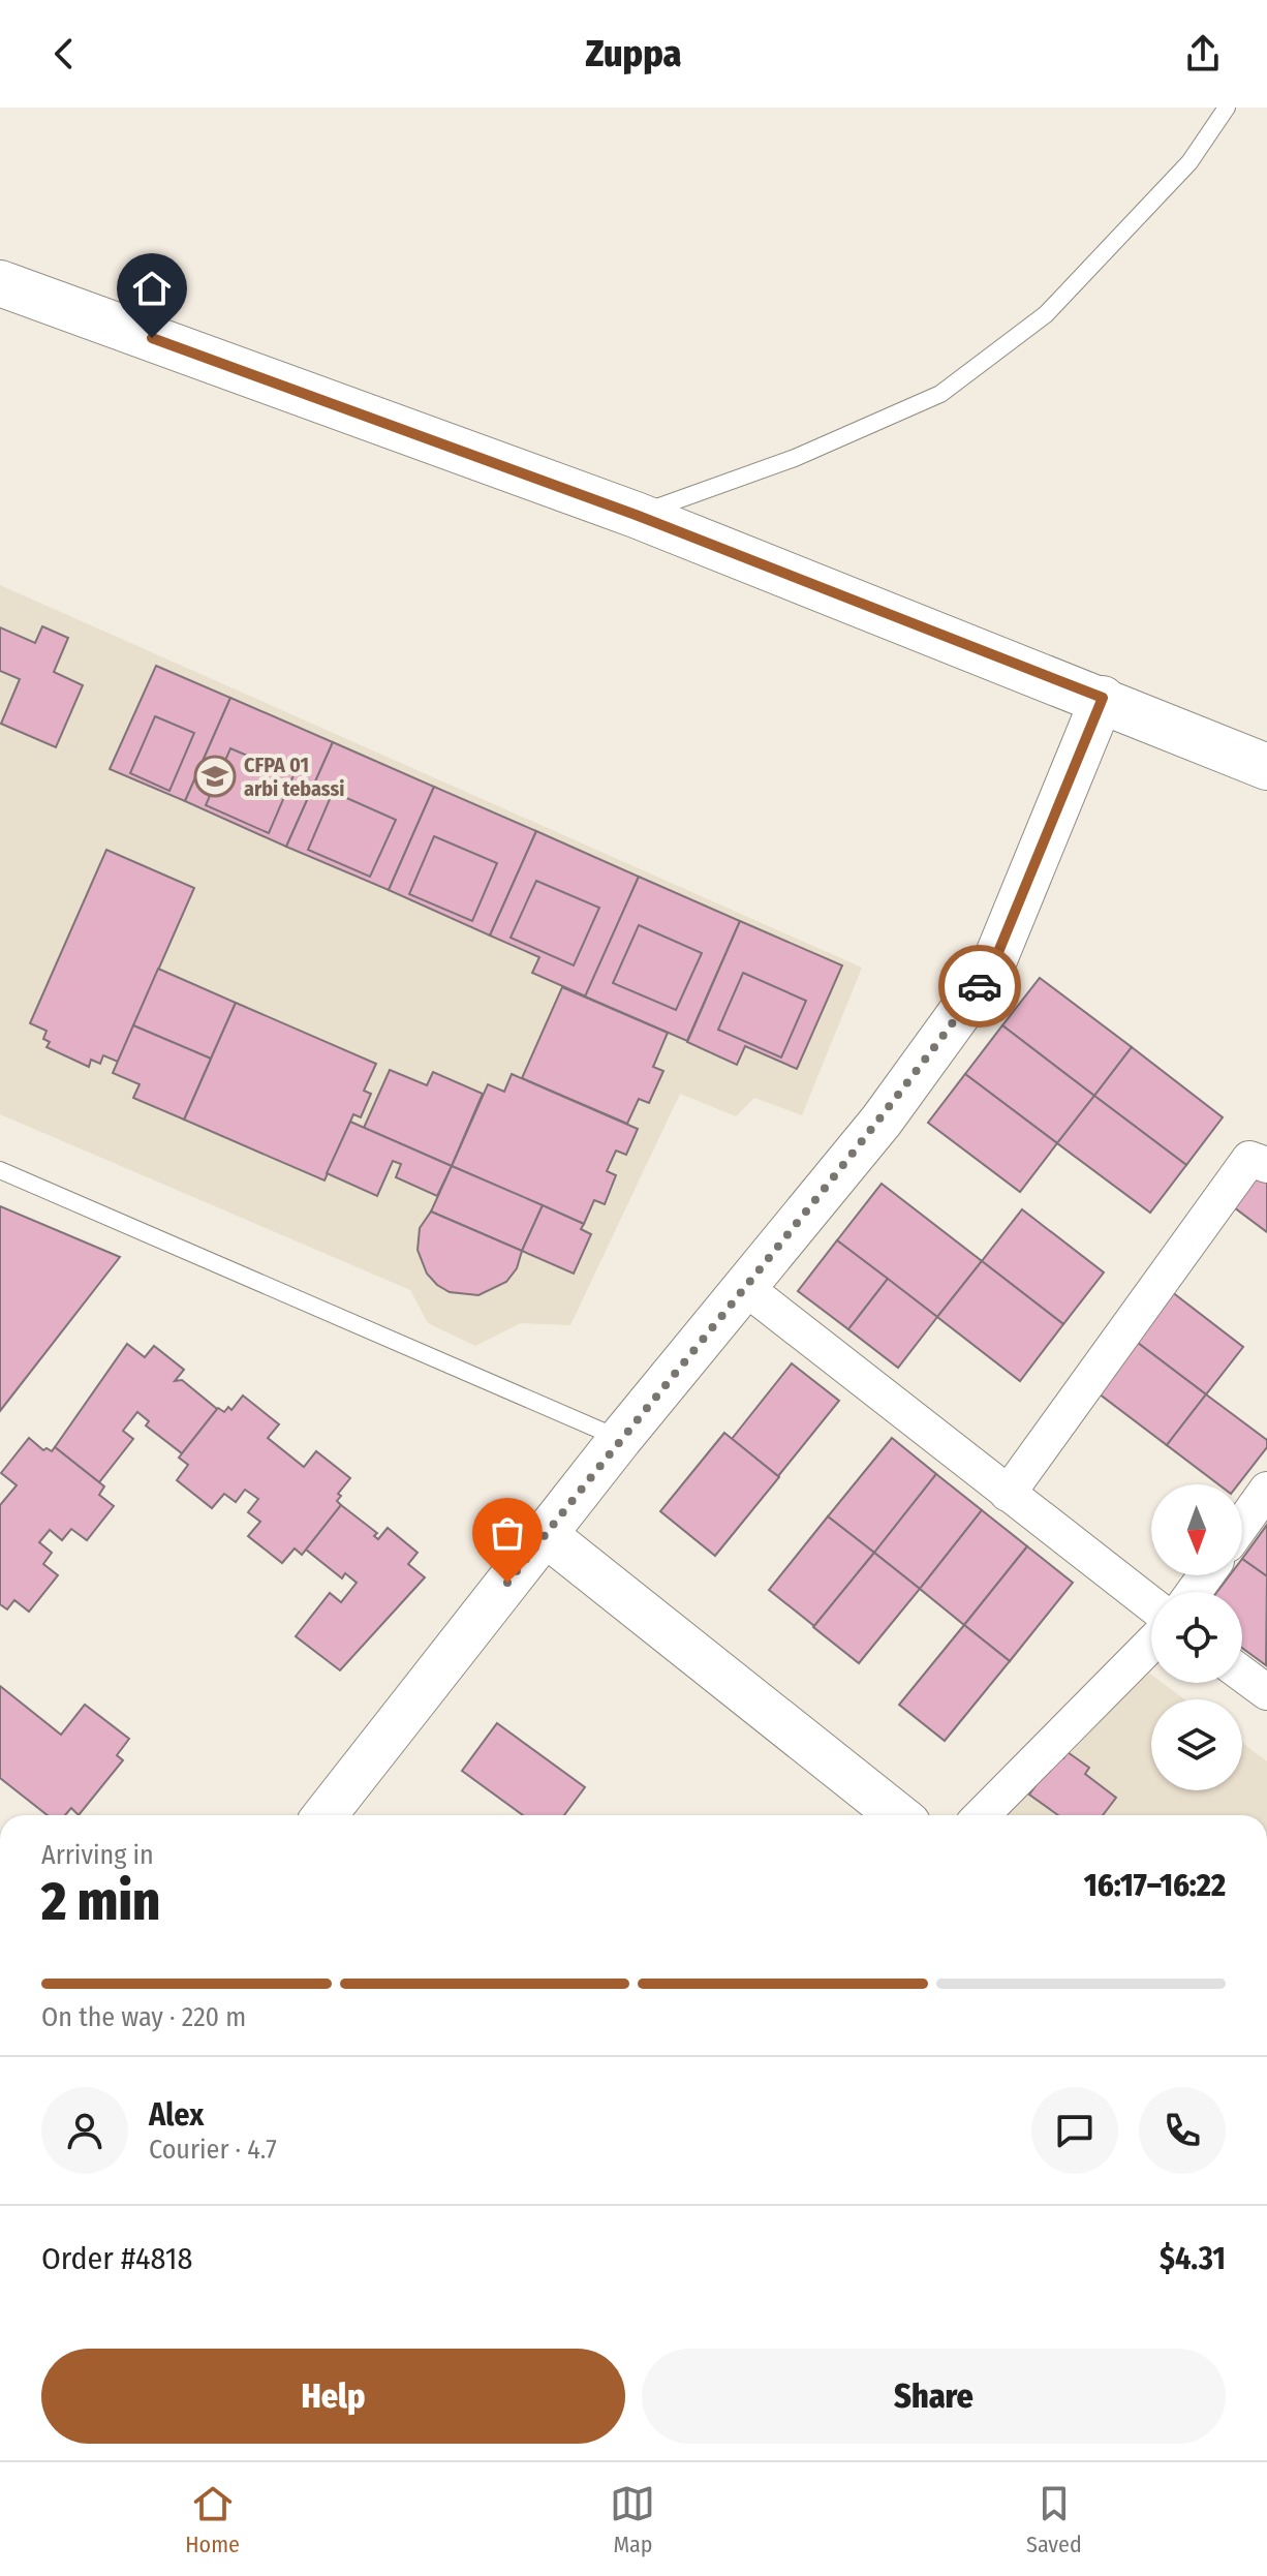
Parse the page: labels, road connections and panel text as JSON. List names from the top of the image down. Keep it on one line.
{"places":{"school or university":["CFPA 01 arbi tebassi"]},"north":"bottom","page":{"header":"Zuppa","heading":["2 min","Arriving in","16:17–16:22"],"panel":["Alex","Courier · 4.7","Order #4818","$4.31"],"bar":"On the way · 220 m","buttons":["Help","Share"],"tabs":["Home","Map","Saved"]}}
